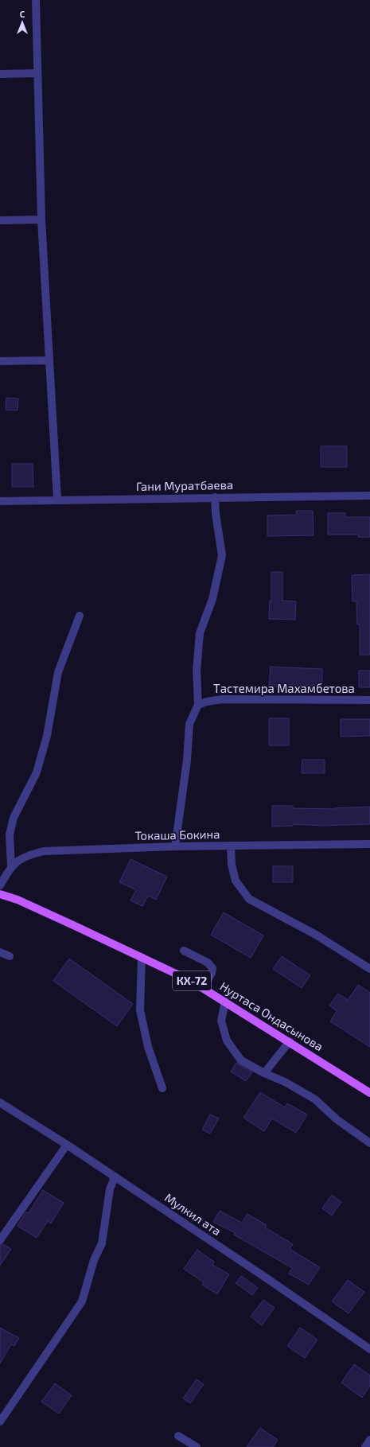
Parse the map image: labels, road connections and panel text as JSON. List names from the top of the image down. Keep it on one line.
{"streets":{"main road":["КХ-72","Нуртаса Ондасынова"],"street":["Гани Муратбаева","Тастемира Махамбетова","Токаша Бокина","Мулкил ата"]},"north":"top"}
